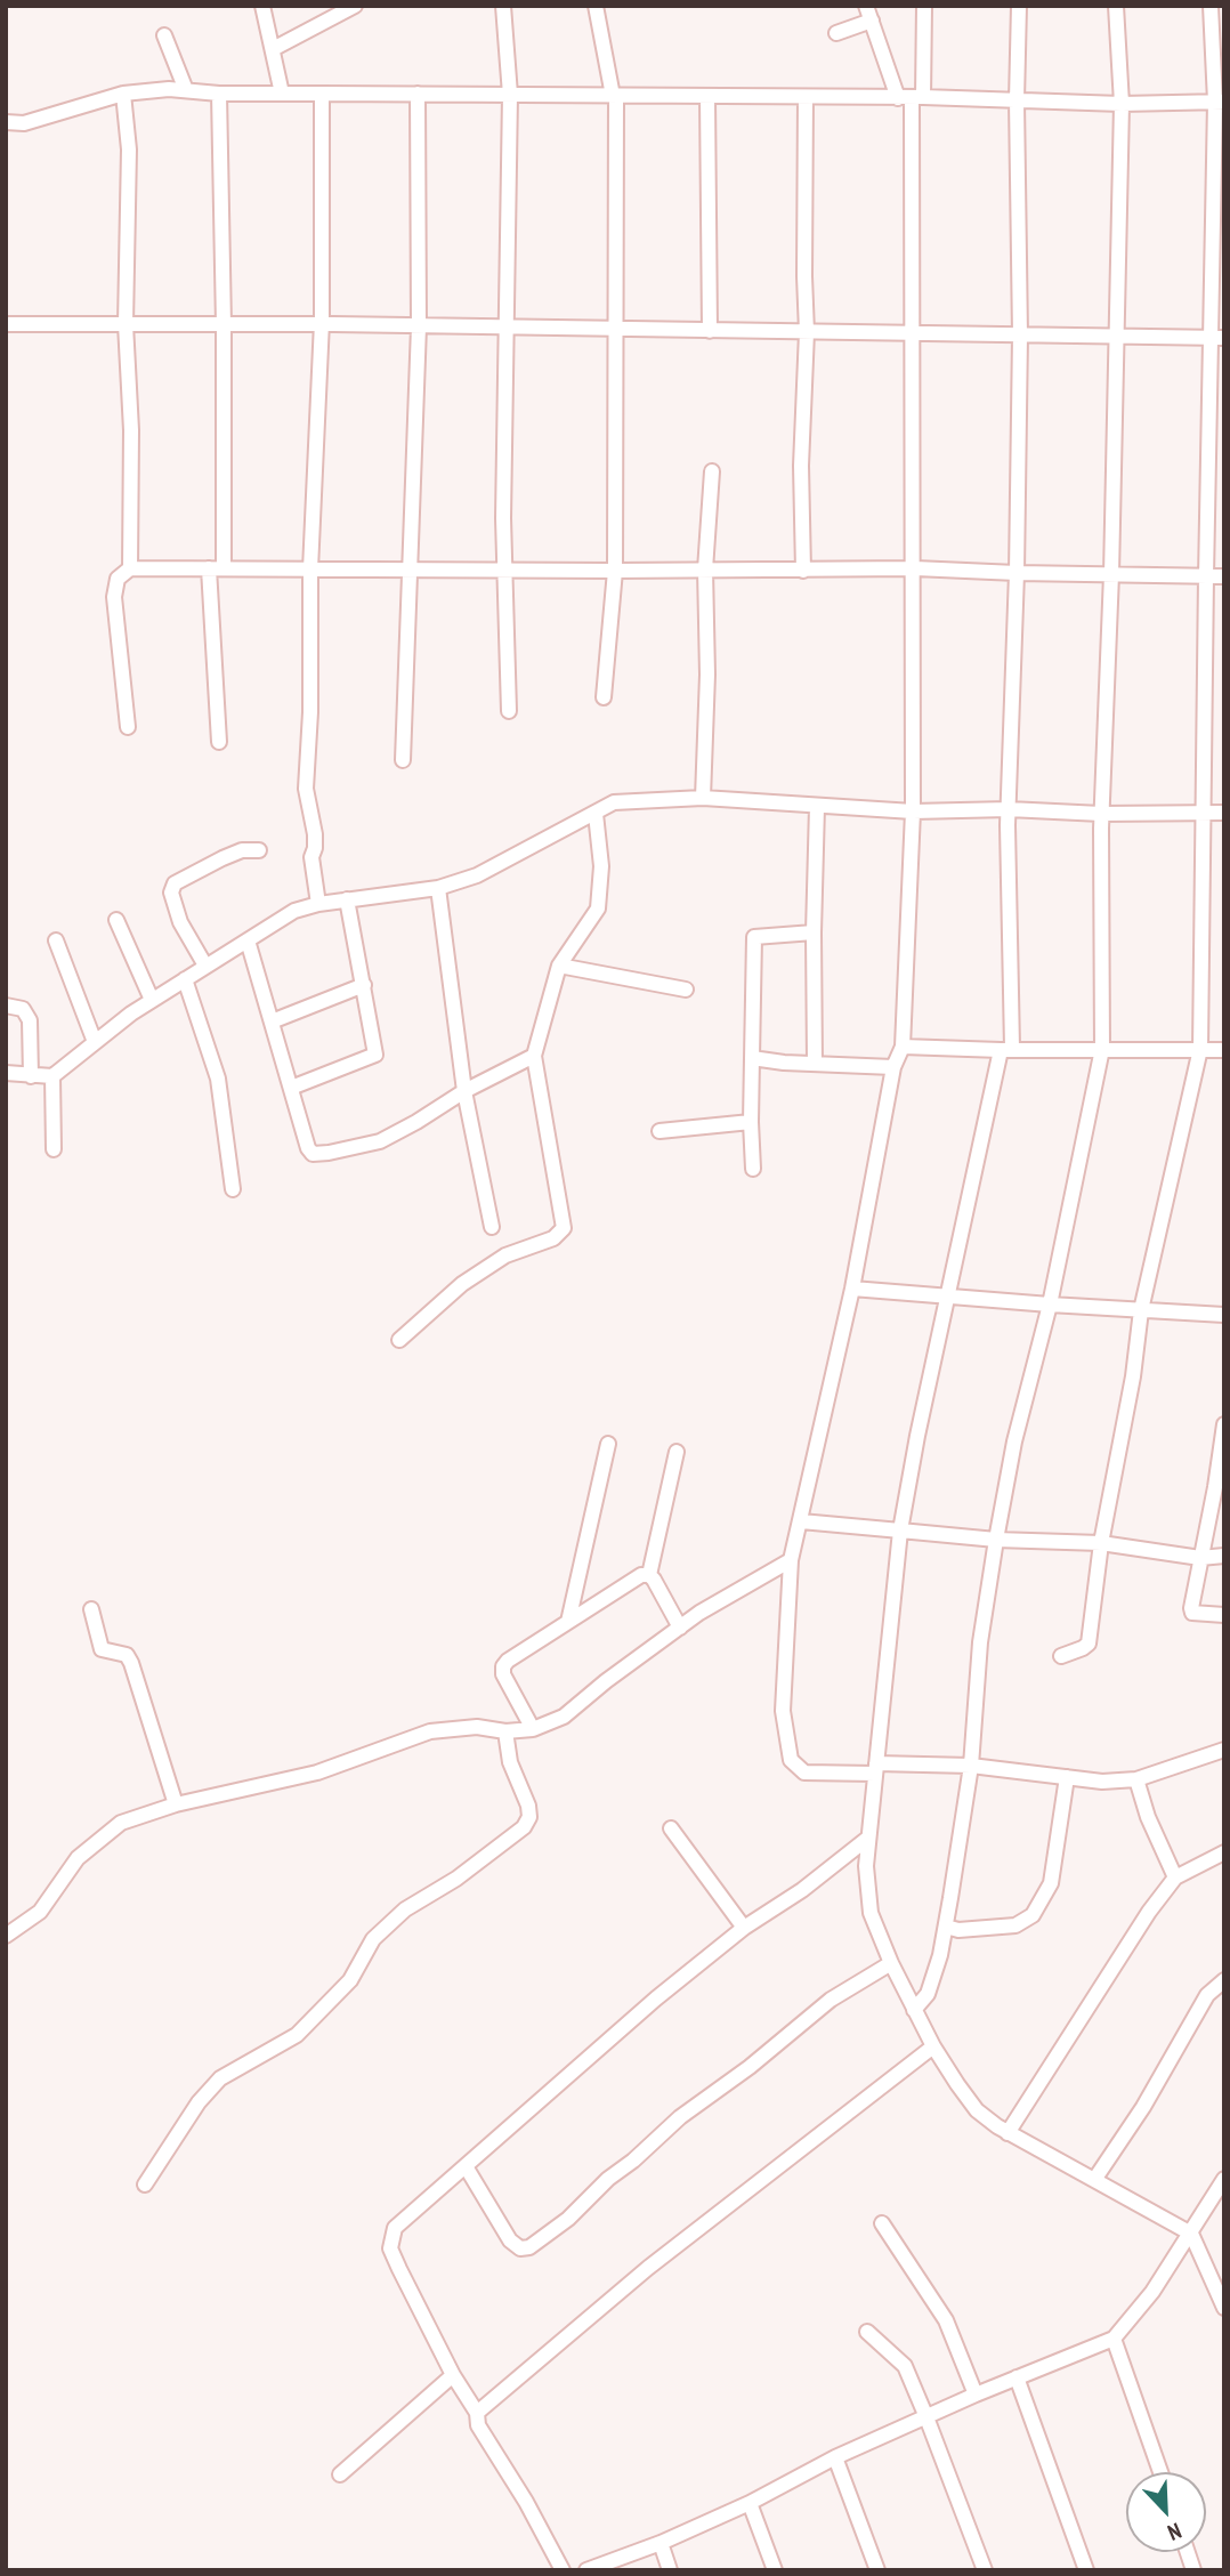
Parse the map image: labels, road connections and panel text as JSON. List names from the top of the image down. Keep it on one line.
{"north":"bottom right"}
